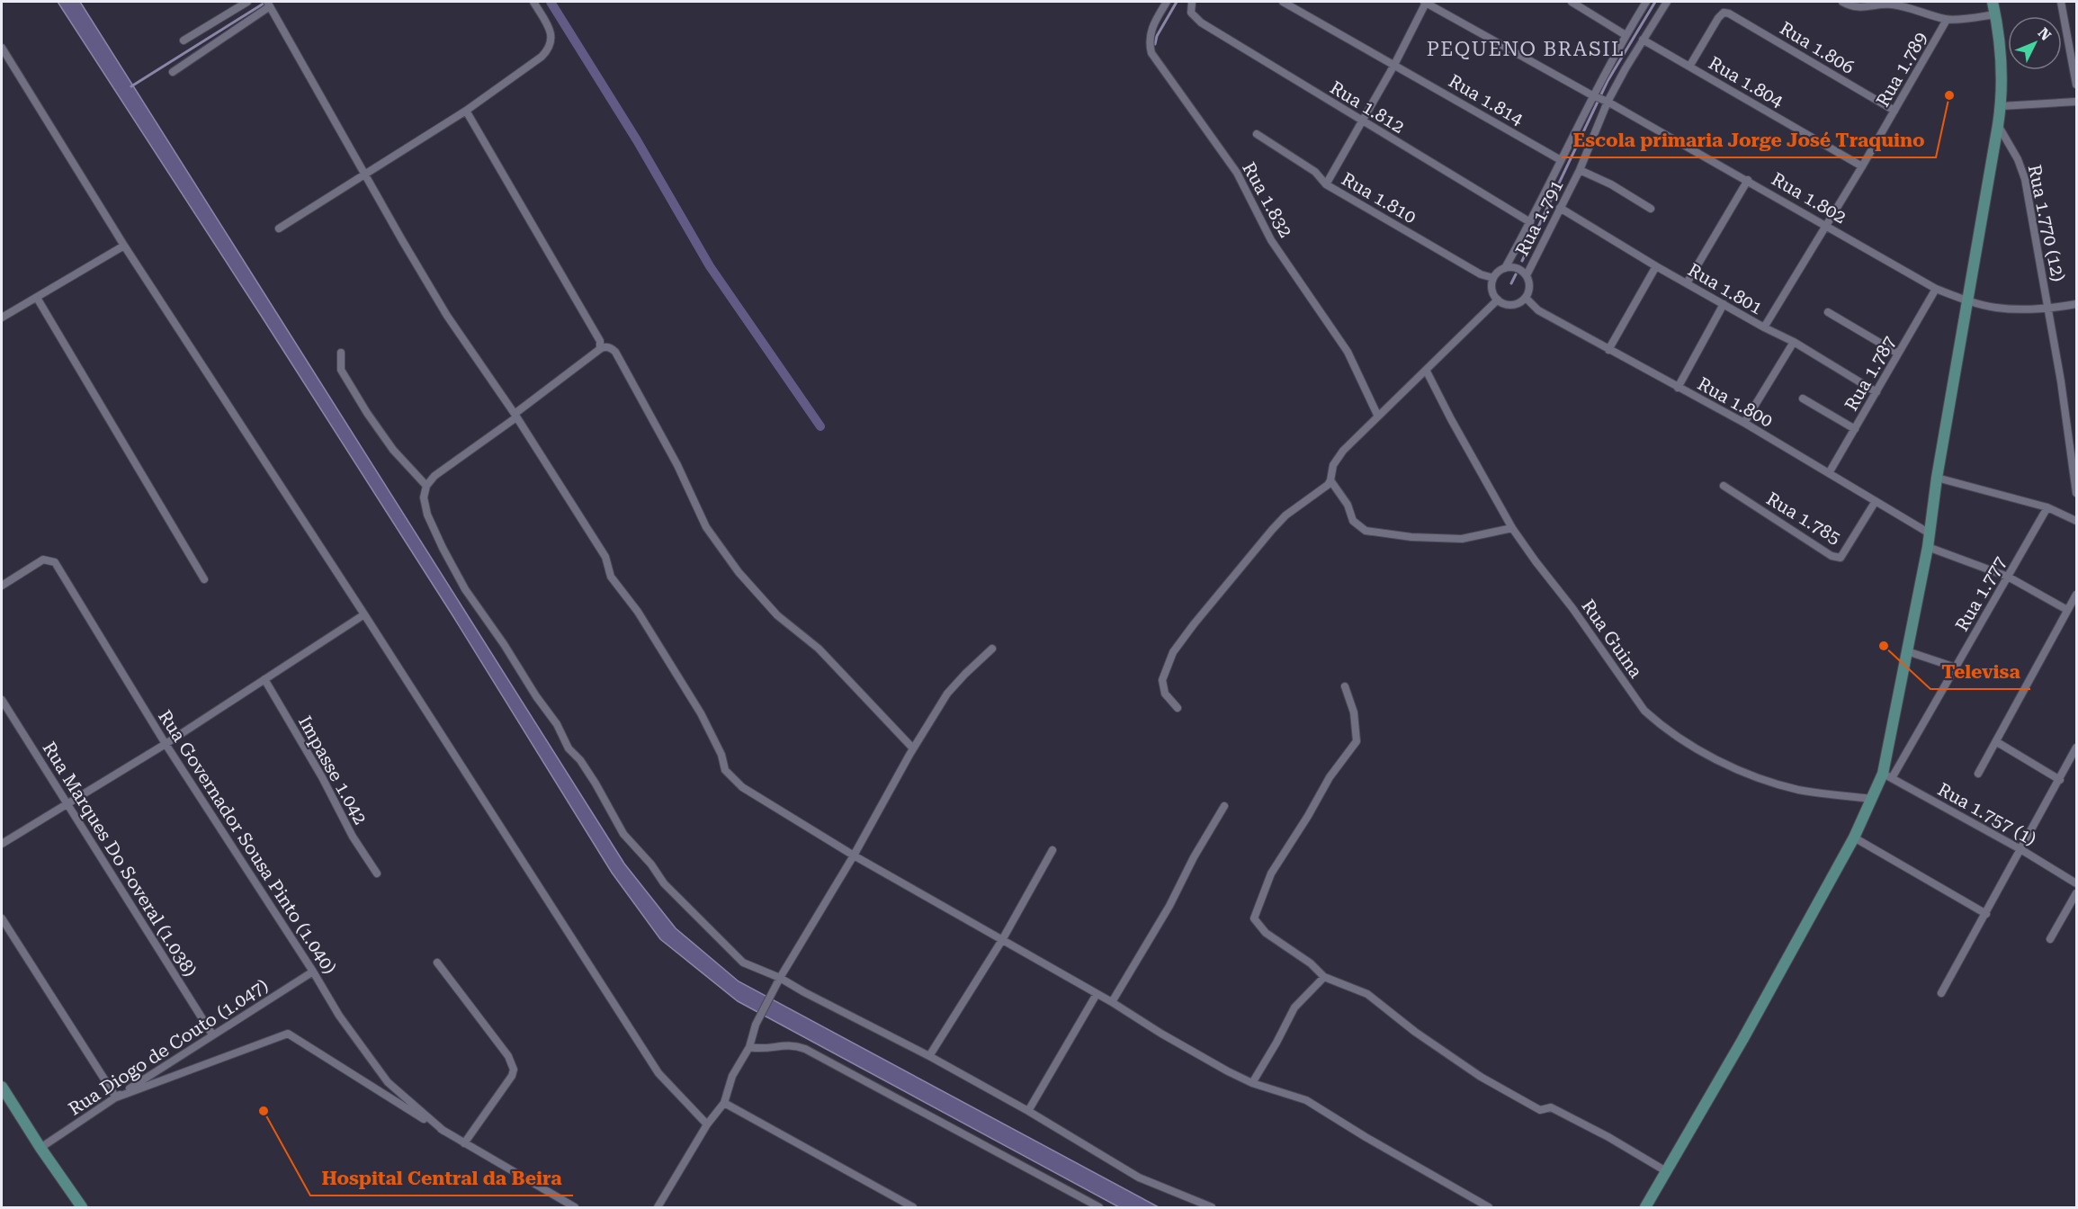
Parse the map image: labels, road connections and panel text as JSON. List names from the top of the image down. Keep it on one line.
{"streets":{"street":["Rua 1.806","Rua 1.789","Rua 1.804","Rua 1.814","Rua 1.812","Rua 1.810","Rua 1.802","Rua 1.832","Rua 1.791","Rua 1.770 (12)","Rua 1.801","Rua 1.787","Rua 1.800","Rua 1.785","Rua 1.777","Rua Guina","Impasse 1.042","Rua 1.757 (1)","Rua Governador Sousa Pinto (1.040)","Rua Marques Do Soveral (1.038)","Rua Diogo de Couto (1.047)"]},"crossings":[["Rua 1.806","Rua 1.789"],["Rua 1.806","Rua 1.804"],["Rua 1.789","Rua 1.804"],["Rua 1.789","Rua 1.802"],["Rua 1.789","Rua 1.801"],["Rua 1.804","Rua 1.791"],["Rua 1.810","Rua 1.791"],["Rua 1.810","Rua 1.800"],["Rua 1.802","Rua 1.791"],["Rua 1.802","Rua 1.770 (12)"],["Rua 1.802","Rua 1.787"],["Rua 1.791","Rua 1.801"],["Rua 1.791","Rua 1.800"],["Rua 1.801","Rua 1.787"],["Rua 1.787","Rua 1.800"],["Rua 1.800","Rua 1.785"],["Rua 1.777","Rua 1.757 (1)"],["Rua Governador Sousa Pinto (1.040)","Rua Diogo de Couto (1.047)"],["Rua Marques Do Soveral (1.038)","Rua Diogo de Couto (1.047)"]],"districts":["PEQUENO BRASIL"],"places":["Escola primaria Jorge José Traquino","Televisa","Hospital Central da Beira"],"north":"top right"}
